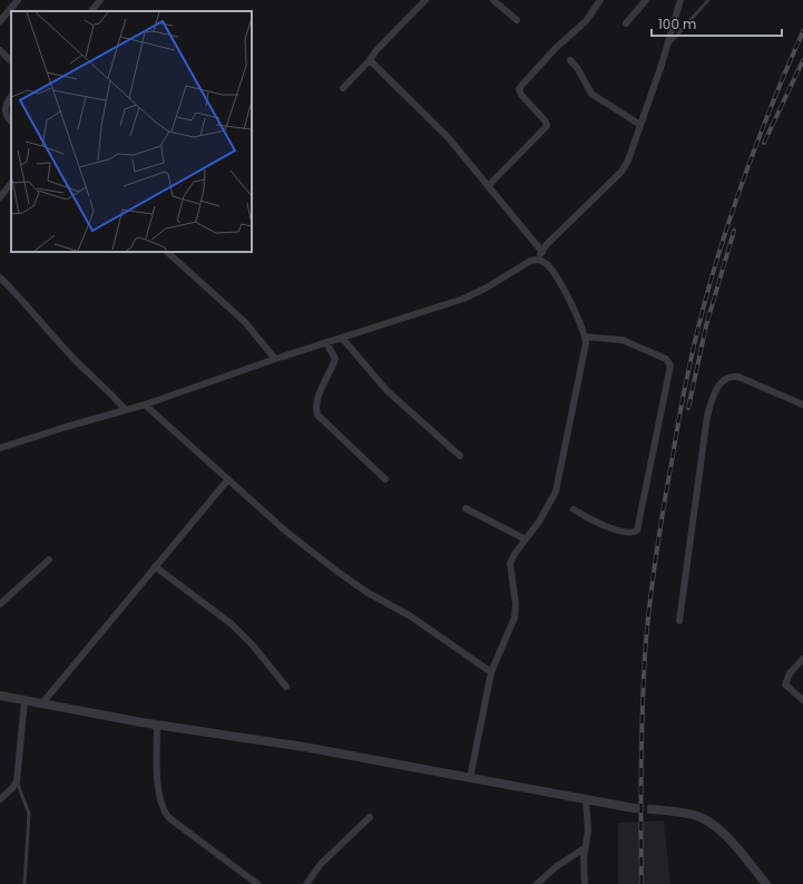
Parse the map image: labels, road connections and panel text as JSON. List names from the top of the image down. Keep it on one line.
{"scale_bar":"100 m"}
